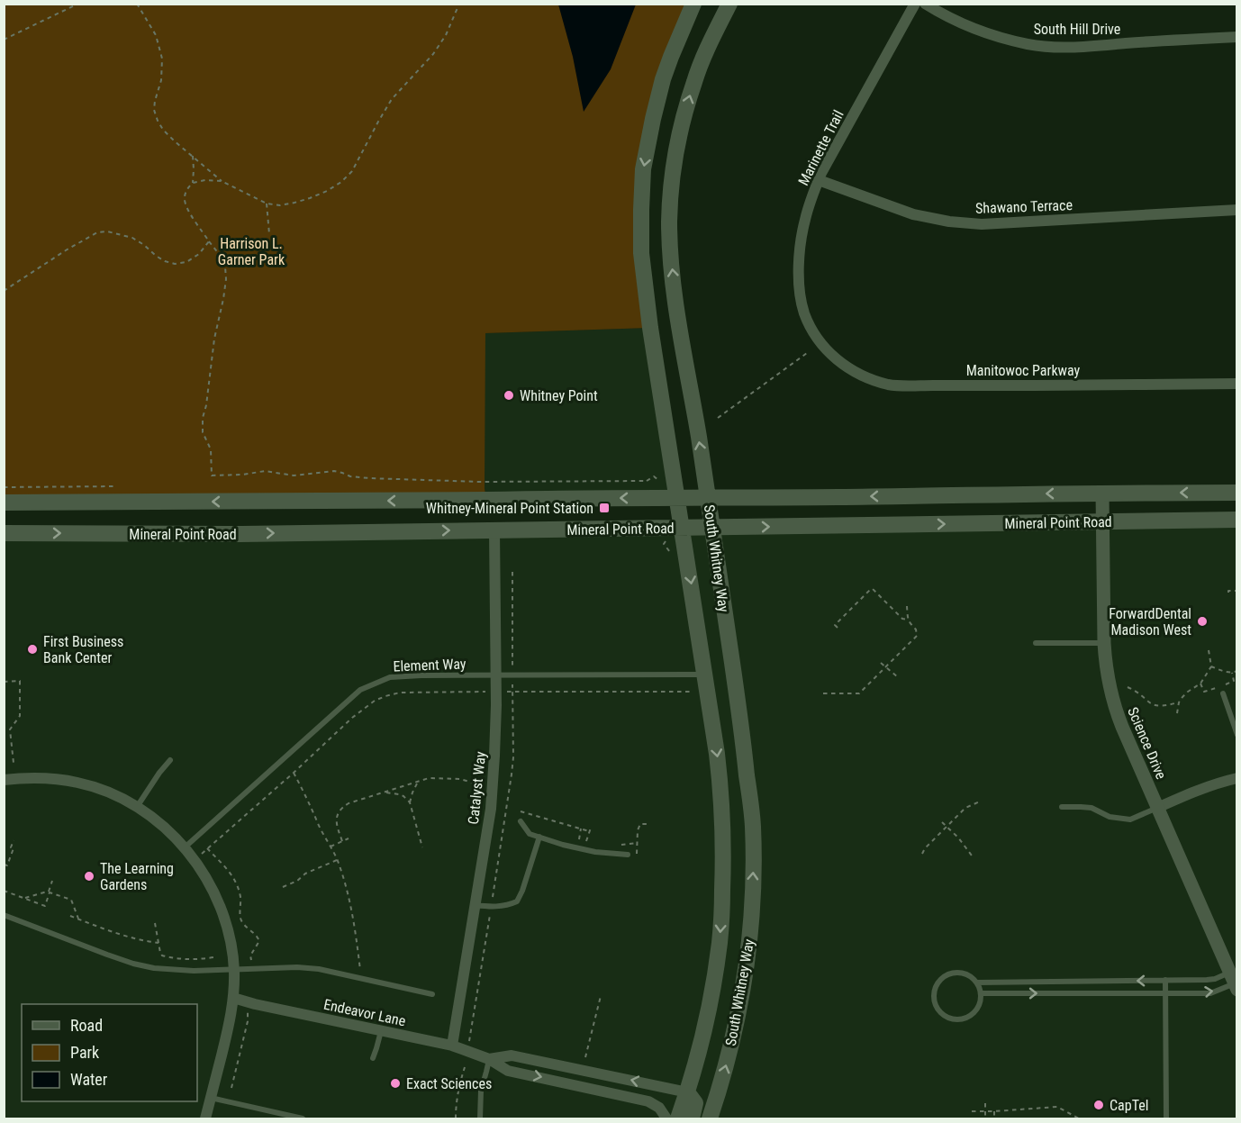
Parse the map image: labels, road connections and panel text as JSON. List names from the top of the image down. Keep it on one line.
{"streets":{"main road":["Mineral Point Road","South Whitney Way"],"street":["South Hill Drive","Marinette Trail","Shawano Terrace","Manitowoc Parkway","Science Drive","Catalyst Way","Endeavor Lane"],"lane":["Element Way"]},"crossings":[["Marinette Trail","Shawano Terrace"],["Marinette Trail","Manitowoc Parkway"],["Mineral Point Road","South Whitney Way"],["Mineral Point Road","Science Drive"],["Mineral Point Road","Catalyst Way"],["South Whitney Way","Element Way"],["South Whitney Way","Endeavor Lane"],["Element Way","Catalyst Way"],["Catalyst Way","Endeavor Lane"]],"parks":["Harrison L. Garner Park"],"places":{"other":["Whitney Point","ForwardDental Madison West","First Business Bank Center","The Learning Gardens","Exact Sciences","CapTel"],"transit":["Whitney-Mineral Point Station"]},"legend":["Road","Park","Water"]}
